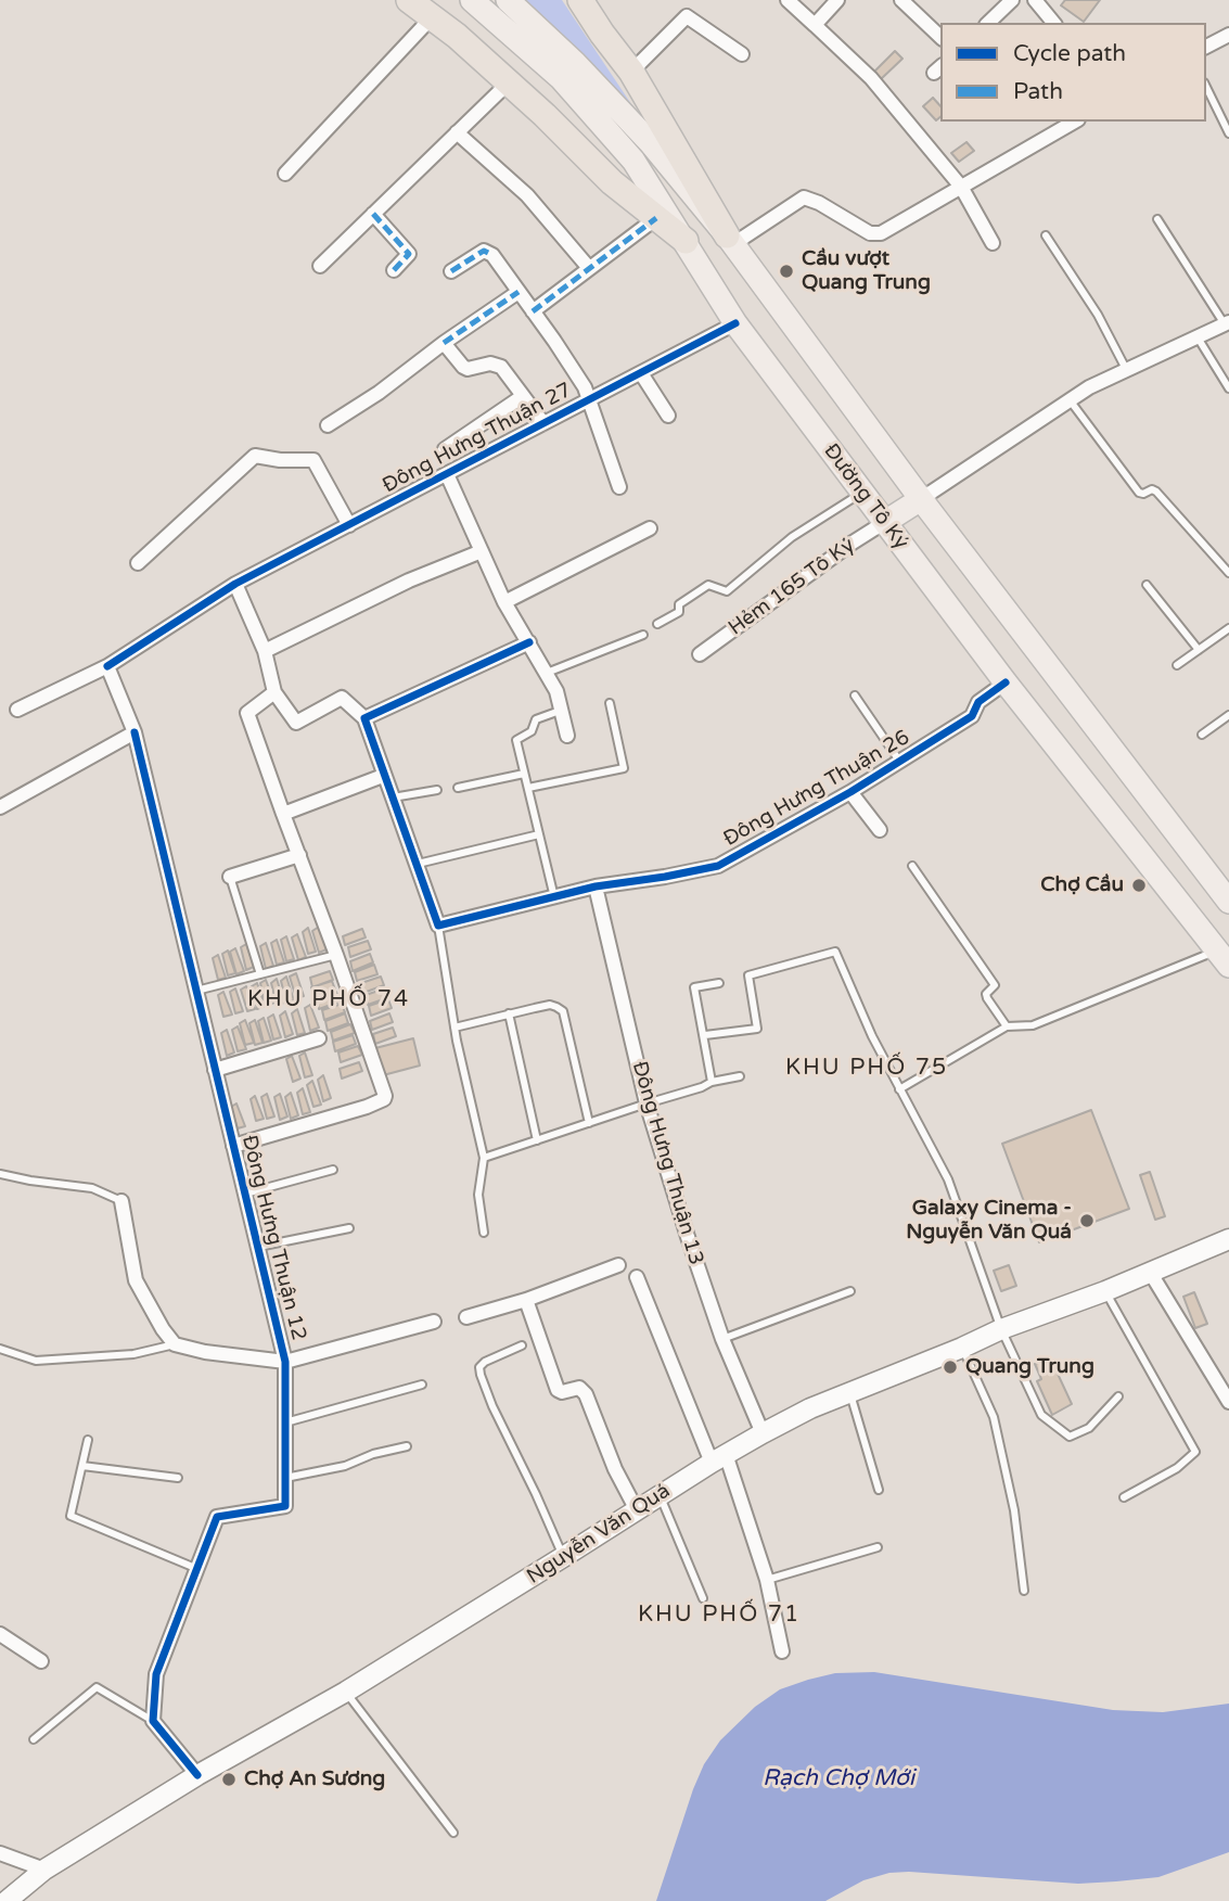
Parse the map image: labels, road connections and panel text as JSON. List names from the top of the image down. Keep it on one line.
{"streets":{"main road":["Đường Tô Ký","Nguyễn Văn Quá"],"street":["Đông Hưng Thuận 27","Hẻm 165 Tô Ký","Đông Hưng Thuận 26","Đông Hưng Thuận 13","Đông Hưng Thuận 12"]},"crossings":[["Đông Hưng Thuận 27","Đường Tô Ký"],["Đông Hưng Thuận 27","Đông Hưng Thuận 12"],["Đường Tô Ký","Hẻm 165 Tô Ký"],["Đường Tô Ký","Đông Hưng Thuận 26"],["Đông Hưng Thuận 26","Đông Hưng Thuận 13"],["Đông Hưng Thuận 13","Nguyễn Văn Quá"]],"districts":["KHU PHỐ 74","KHU PHỐ 75","KHU PHỐ 71"],"water":["Rạch Chợ Mới"],"places":["Cầu vượt Quang Trung","Chợ Cầu","Galaxy Cinema - Nguyễn Văn Quá","Quang Trung","Chợ An Sương"],"legend":["Cycle path","Path"]}
